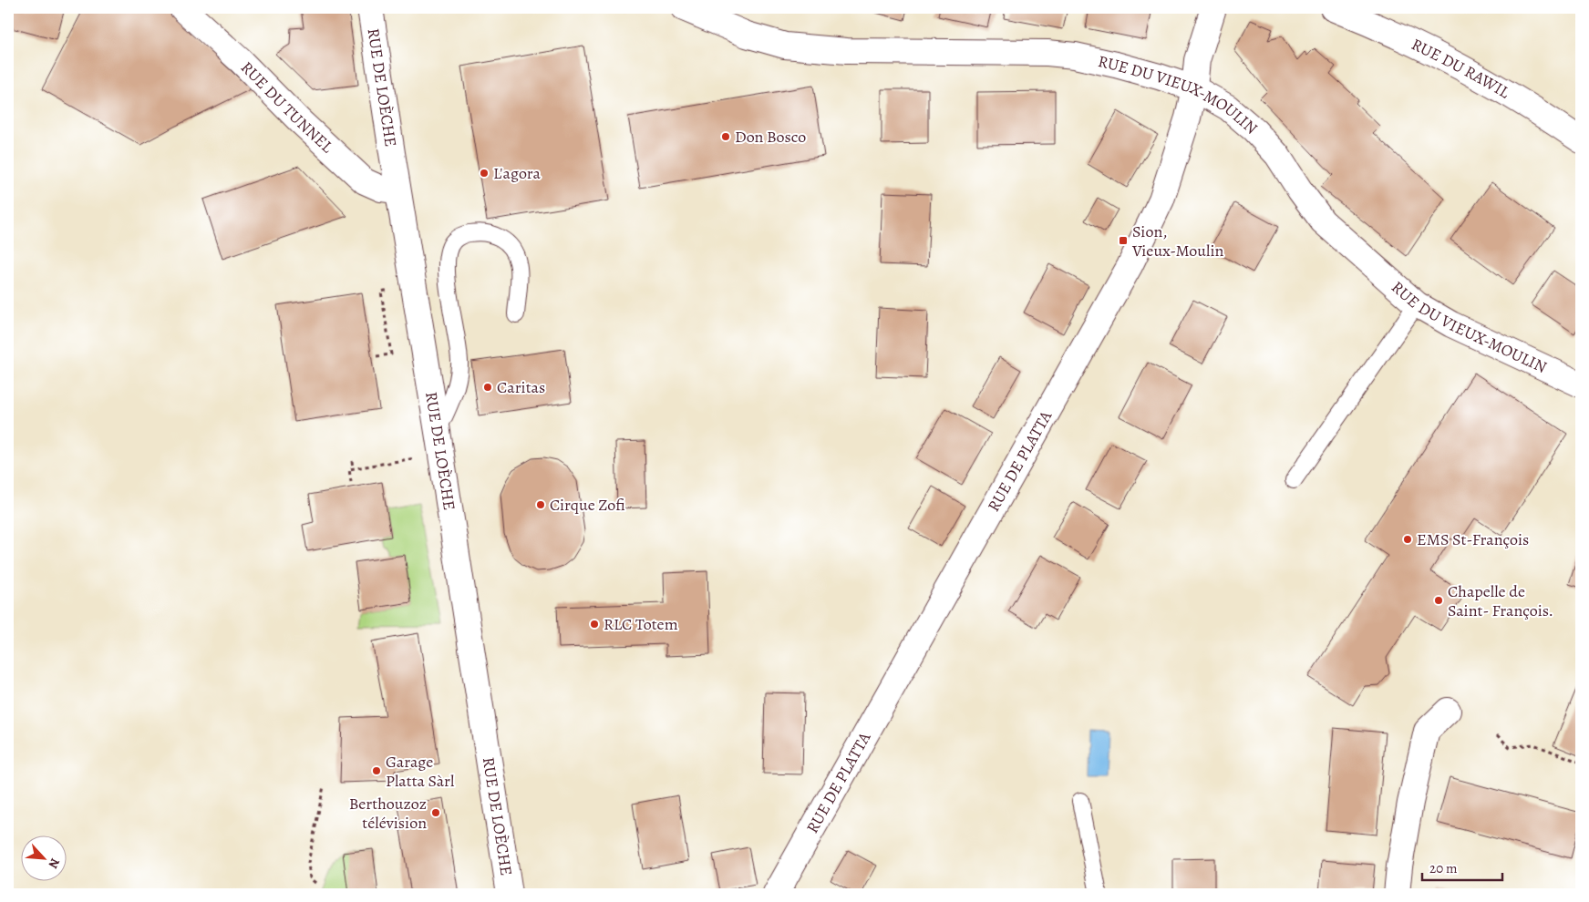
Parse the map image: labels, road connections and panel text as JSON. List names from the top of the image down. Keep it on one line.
{"streets":{"street":["RUE DU RAWIL","RUE DE LOÈCHE","RUE DU VIEUX-MOULIN","RUE DU TUNNEL","RUE DE PLATTA"]},"crossings":[["RUE DE LOÈCHE","RUE DU TUNNEL"],["RUE DU VIEUX-MOULIN","RUE DE PLATTA"]],"places":{"other":["Don Bosco","L'agora","Caritas","Cirque Zofi","EMS St-François","Chapelle de Saint- François.","RLC Totem","Garage Platta Sàrl","Berthouzoz télévision"],"transit":["Sion, Vieux-Moulin"]},"scale_bar":"20 m","north":"bottom right"}
